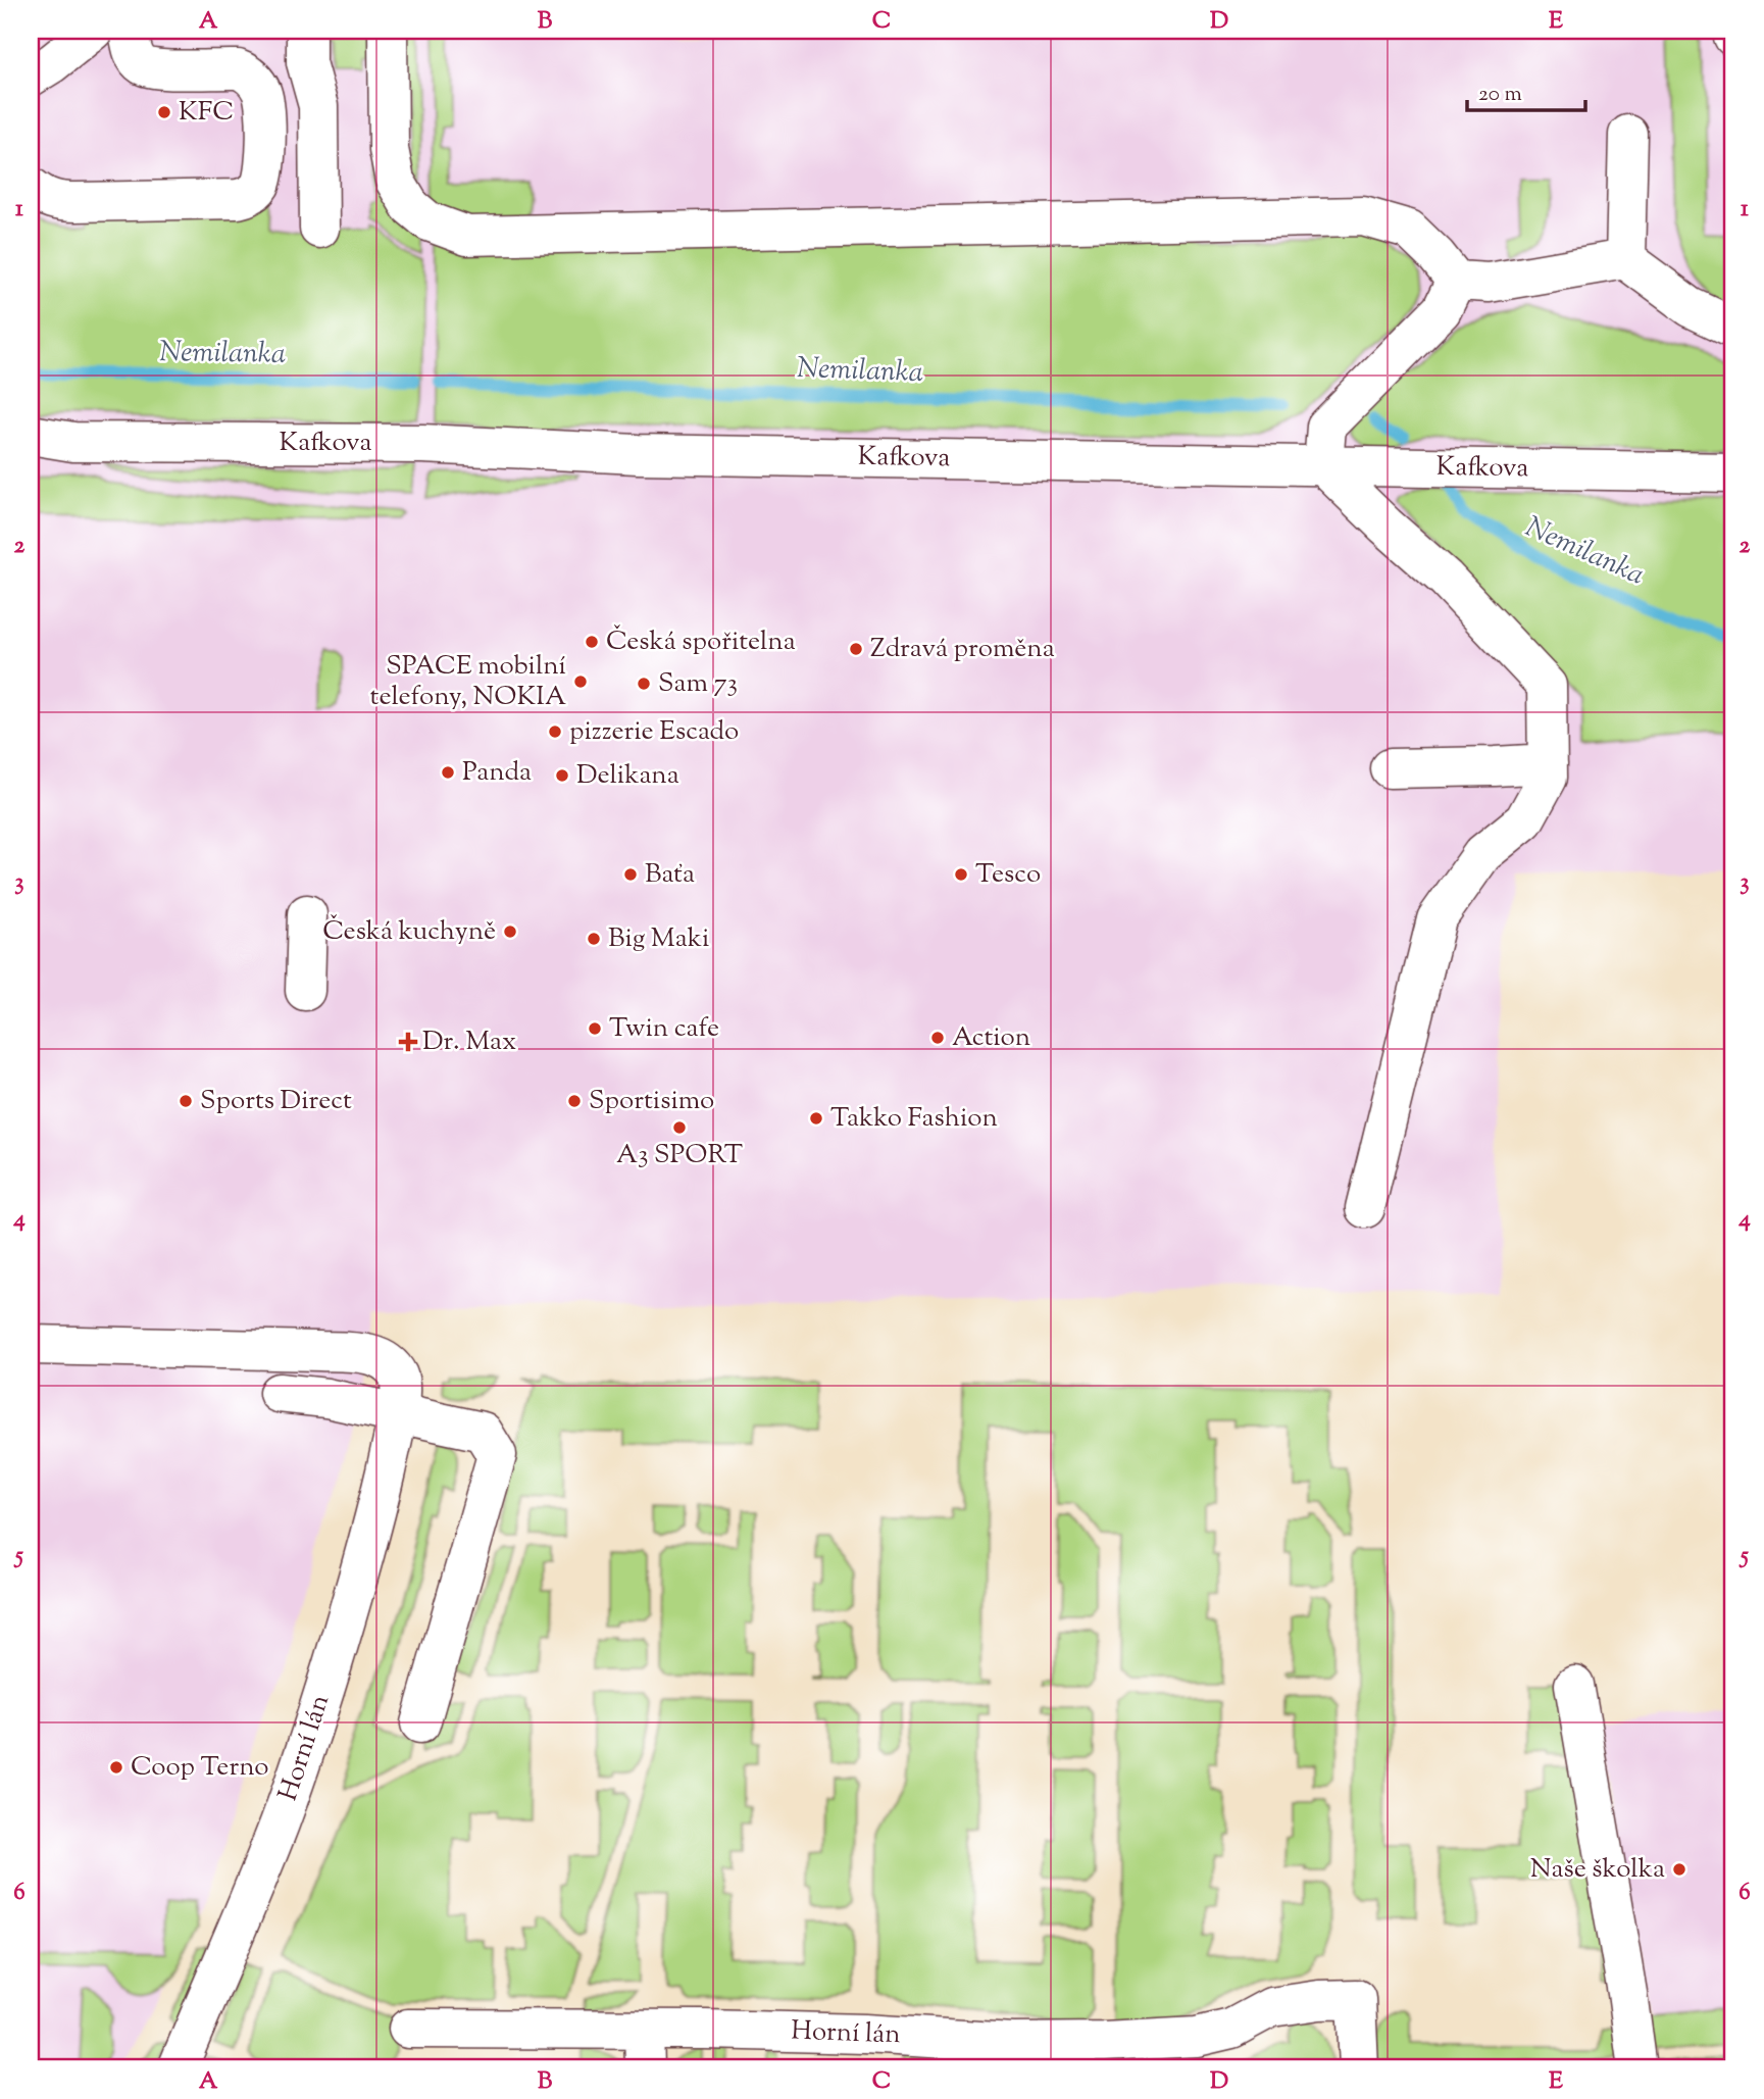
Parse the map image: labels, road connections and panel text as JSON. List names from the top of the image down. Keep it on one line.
{"streets":{"street":["Kafkova","Horní lán"]},"water":["Nemilanka"],"places":{"other":["KFC","Česká spořitelna","Zdravá proměna","SPACE mobilní telefony, NOKIA","Sam 73","pizzerie Escado","Panda","Delikana","Baťa","Tesco","Česká kuchyně","Big Maki","Twin cafe","Action","Sports Direct","Sportisimo","Takko Fashion","A3 SPORT","Coop Terno","Naše školka"],"health":["Dr. Max"]},"scale_bar":"20 m","grid":{"columns":["A","B","C","D","E"],"rows":["1","2","3","4","5","6"]}}
